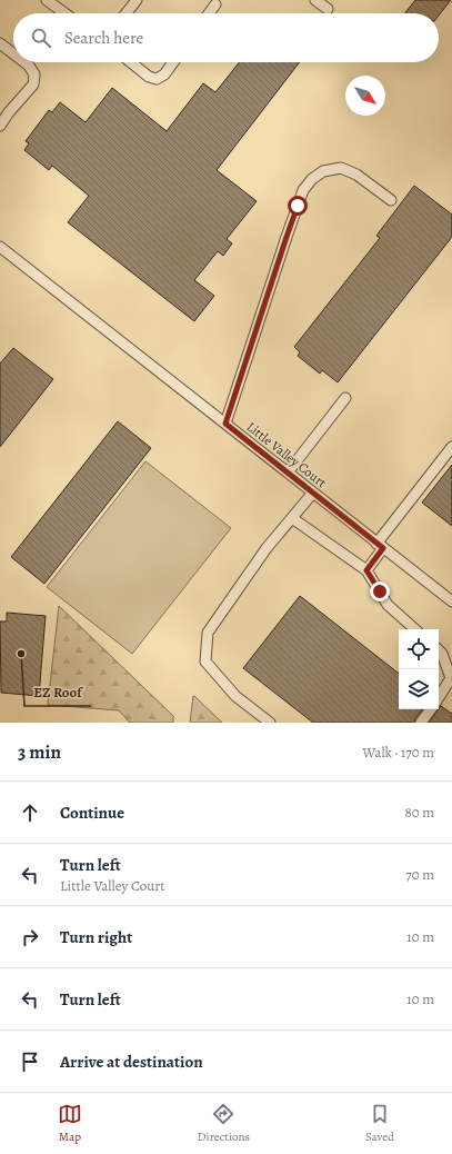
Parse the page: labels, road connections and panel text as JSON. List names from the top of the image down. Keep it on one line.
{"streets":{"lane":["Little Valley Court"]},"places":["EZ Roof"],"north":"bottom right","page":{"search":"Search here","heading":["3 min","Walk · 170 m"],"list":[["Continue","80 m"],["Turn left","Little Valley Court","70 m"],["Turn right","10 m"],["Turn left","10 m"],"Arrive at destination"],"nav":["Map","Directions","Saved"]}}
